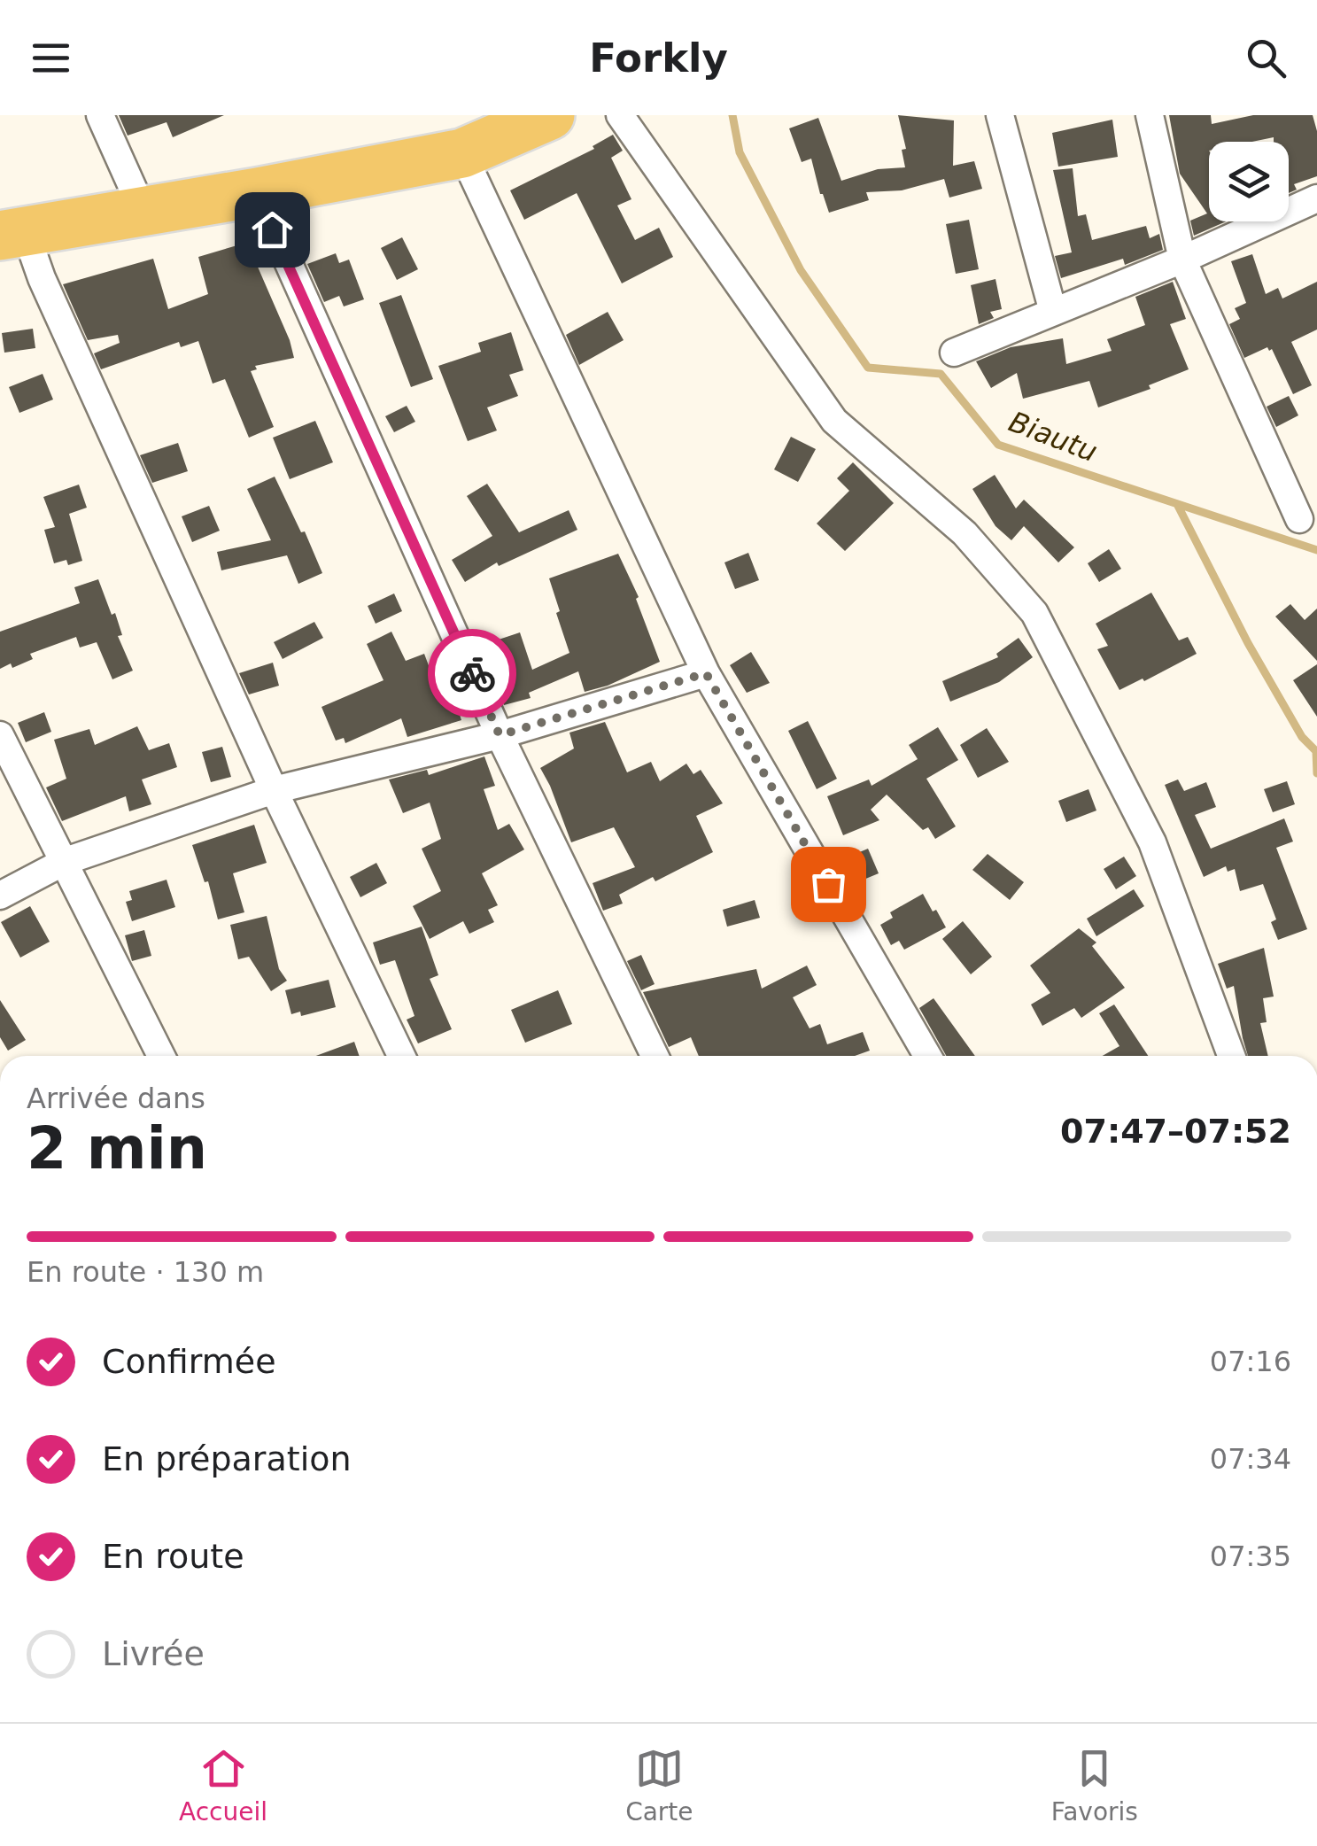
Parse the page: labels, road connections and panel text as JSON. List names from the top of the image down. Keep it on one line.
{"water":["Biautu"],"page":{"header":"Forkly","heading":["2 min","Arrivée dans","07:47–07:52"],"bar":"En route · 130 m","list":[["Confirmée","07:16"],["En préparation","07:34"],["En route","07:35"],"Livrée"],"tabs":["Accueil","Carte","Favoris"]}}
